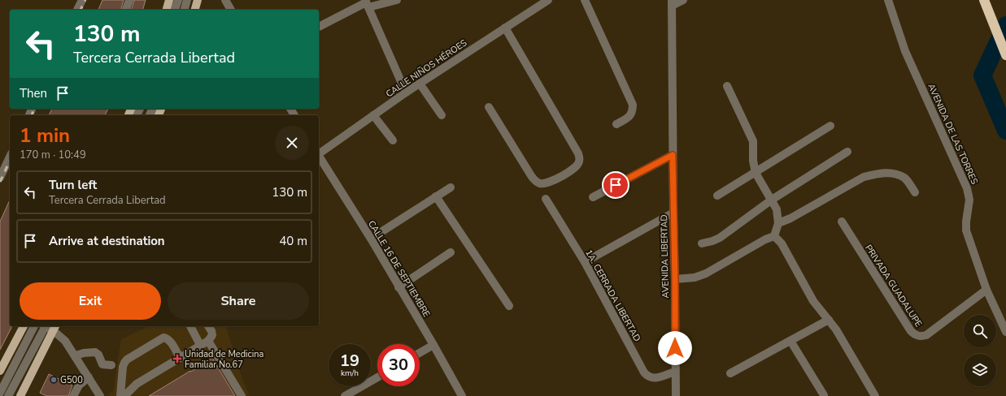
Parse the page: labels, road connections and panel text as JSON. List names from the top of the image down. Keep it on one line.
{"streets":{"street":["CALLE NIÑOS HÉROES","AVENIDA DE LAS TORRES","AVENIDA LIBERTAD","CALLE 16 DE SEPTIEMBRE","PRIVADA GUADALUPE","1A. CERRADA LIBERTAD"]},"crossings":[["AVENIDA DE LAS TORRES","PRIVADA GUADALUPE"],["AVENIDA LIBERTAD","1A. CERRADA LIBERTAD"]],"places":{"health":["Unidad de Medicina Familiar No.67"],"other":["G500"]},"page":{"turn":["130 m","Tercera Cerrada Libertad"],"then":"Then","heading":["1 min","170 m · 10:49"],"list":[{"name":"Turn left","note":"Tercera Cerrada Libertad","value":"130 m"},{"name":"Arrive at destination","value":"40 m"}],"buttons":["Exit","Share"],"speed":"19 km/h","limit":"30"}}
